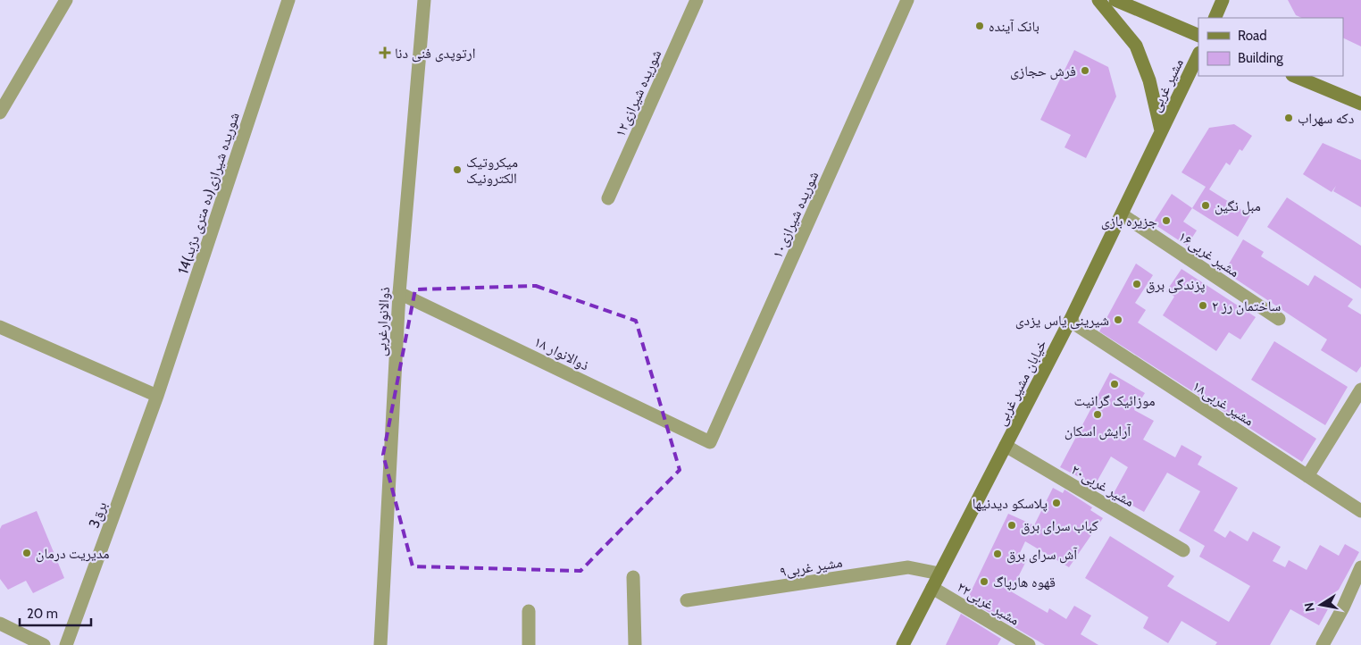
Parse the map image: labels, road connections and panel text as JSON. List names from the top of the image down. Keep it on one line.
{"streets":{"main road":["مشیر غربی","خیابان مشیر غربی"],"street":["شوریده شیرازی۱۲","14شوریده شیرازی(ده متری دژبد)","۱۰شوریده شیرازی","مشیر غربی۱۶","ذوالانوارغربی","ذوالانوار ۱۸","مشیر غربی۱۸","مشیر غربی۲۰","3برق","مشیر غربی۹","مشیر غربی۲۲"]},"crossings":[["مشیر غربی","خیابان مشیر غربی"],["14شوریده شیرازی(ده متری دژبد)","3برق"],["۱۰شوریده شیرازی","ذوالانوار ۱۸"],["مشیر غربی۱۶","خیابان مشیر غربی"],["ذوالانوارغربی","ذوالانوار ۱۸"],["خیابان مشیر غربی","مشیر غربی۱۸"],["خیابان مشیر غربی","مشیر غربی۲۰"],["خیابان مشیر غربی","مشیر غربی۹"],["خیابان مشیر غربی","مشیر غربی۲۲"]],"places":{"other":["بانک آینده","فرش حجازی","دکه سهراب","میکروتیک الکترونیک","مبل نگین","جزیره بازی","پزندگی برق","ساختمان رز ۲","شیرینی یاس یزدی","موزائیک گرانیت","آرایش اسکان","پلاسکو دیدنیها","کباب سرای برق","مدیریت درمان","آش سرای برق","قهوه هارپاگ"],"health":["ارتوپدی فنی دنا"]},"legend":["Road","Building"],"scale_bar":"20 m","north":"left"}
